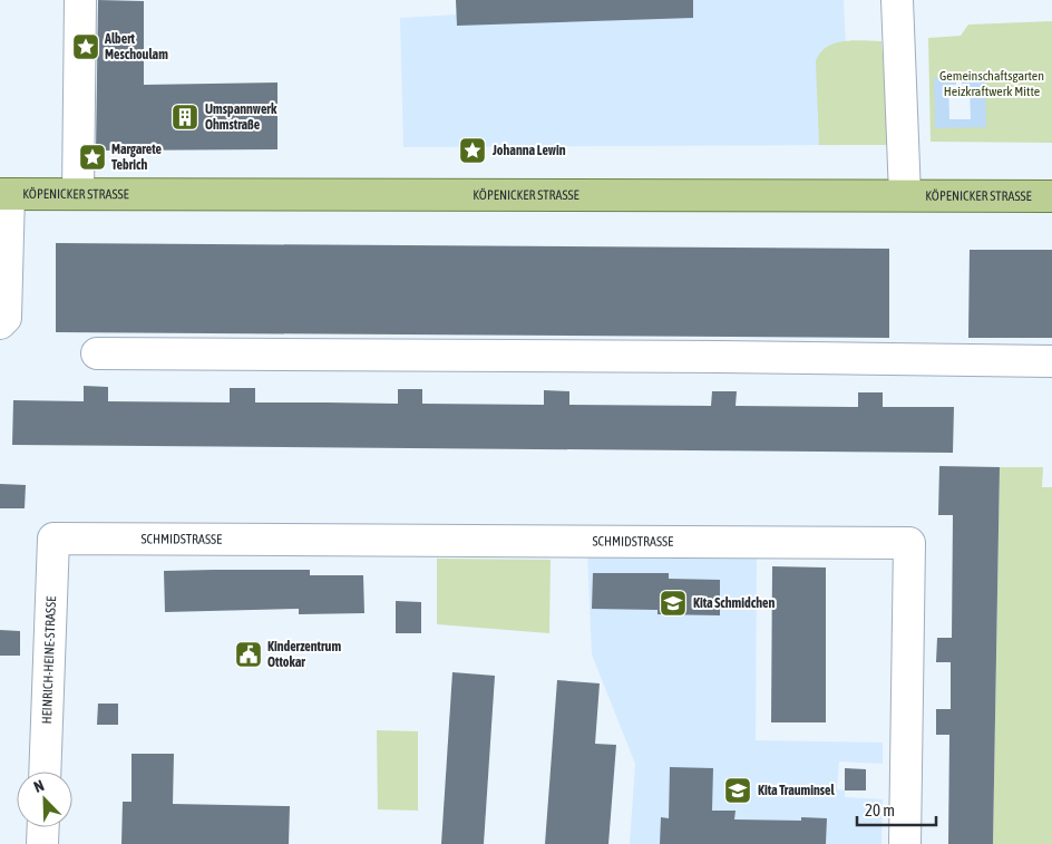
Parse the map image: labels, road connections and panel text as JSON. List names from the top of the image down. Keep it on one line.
{"streets":{"main road":["KÖPENICKER STRASSE"],"street":["SCHMIDSTRASSE","HEINRICH-HEINE-STRASSE"]},"crossings":[["SCHMIDSTRASSE","HEINRICH-HEINE-STRASSE"]],"parks":["Gemeinschaftsgarten Heizkraftwerk Mitte"],"places":{"place":["Albert Meschoulam","Johanna Lewin","Margarete Tebrich"],"building":["Umspannwerk Ohmstraße"],"school or university":["Kita Schmidchen","Kita Trauminsel"],"public building":["Kinderzentrum Ottokar"]},"scale_bar":"20 m","north":"top left"}
